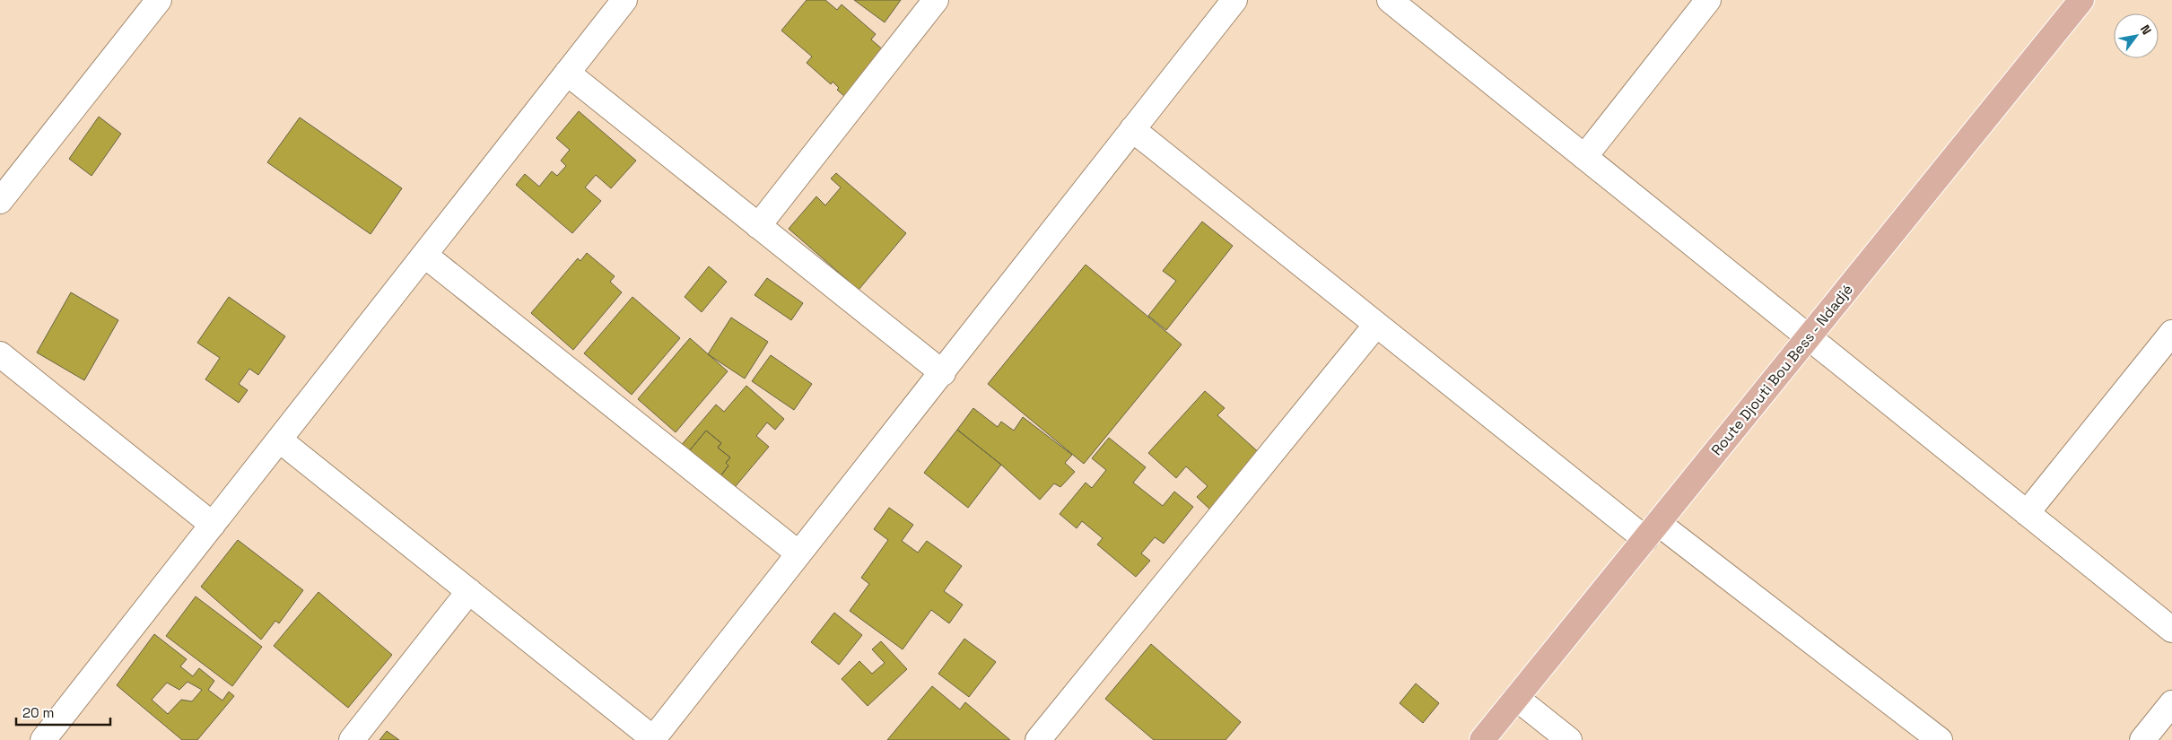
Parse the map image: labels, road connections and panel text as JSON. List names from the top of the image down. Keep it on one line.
{"streets":{"main road":["Route Djouti Bou Bess - Ndadjé"]},"scale_bar":"20 m","north":"top right"}
